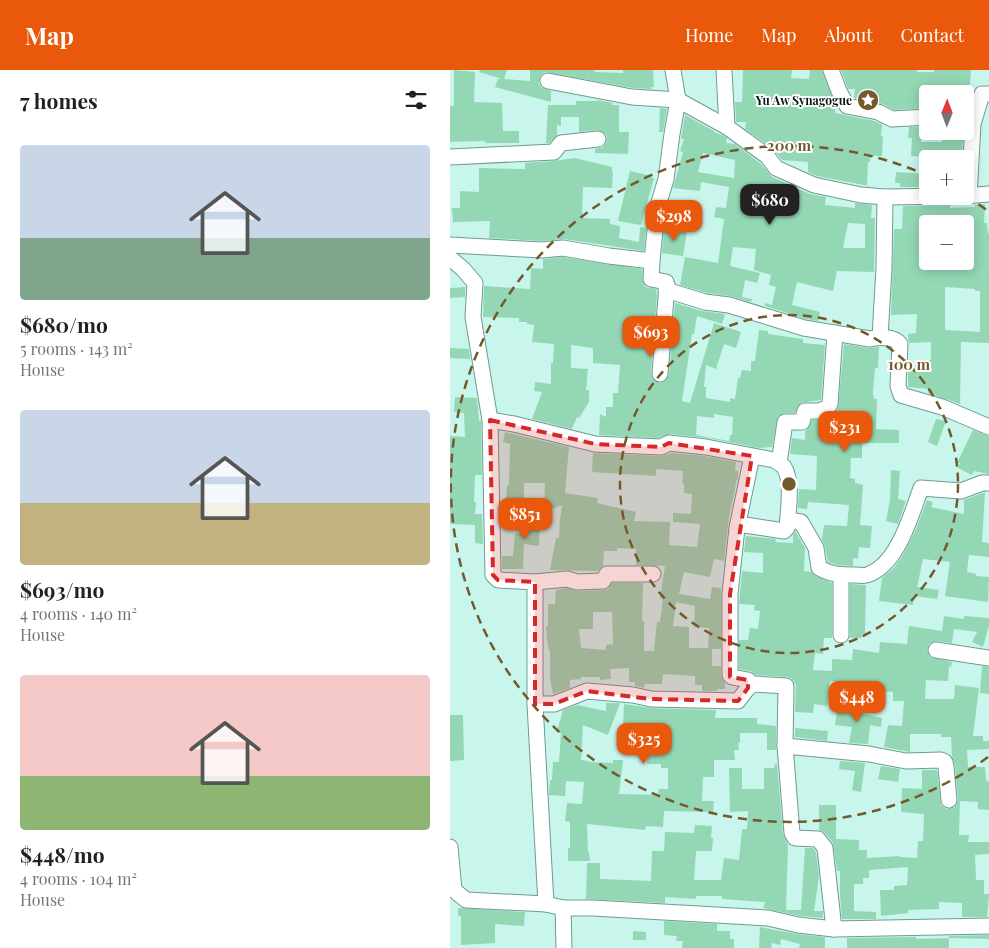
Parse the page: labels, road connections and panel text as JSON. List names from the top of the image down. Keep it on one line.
{"places":{"place":["Yu Aw Synagogue"]},"north":"top","page":{"header":"Map","nav":["Home","Map","About","Contact"],"heading":"7 homes","map_buttons":["+","−"],"list":[{"name":"$680/mo","note":"5 rooms · 143 m² · House"},{"name":"$693/mo","note":"4 rooms · 140 m² · House"},{"name":"$448/mo","note":"4 rooms · 104 m² · House"}],"price":["$680","$298","$693","$231","$851","$448","$325"]},"rings":["200 m","100 m"]}
